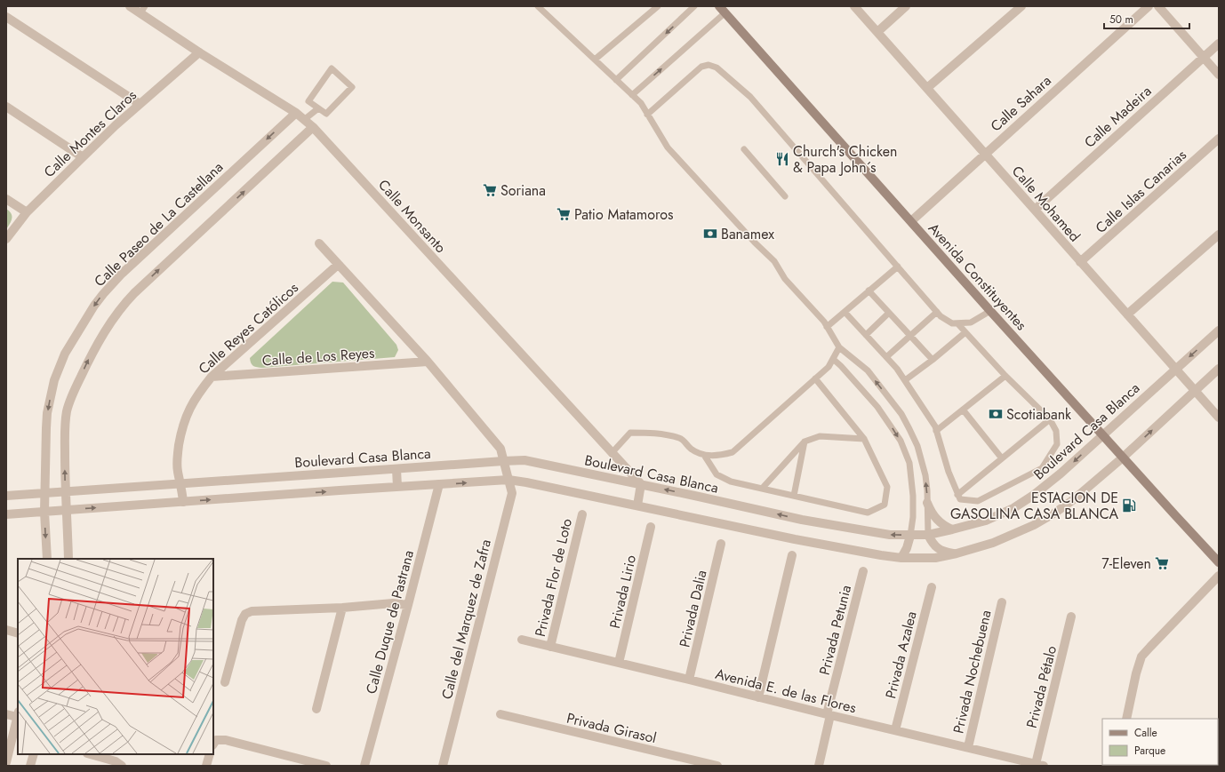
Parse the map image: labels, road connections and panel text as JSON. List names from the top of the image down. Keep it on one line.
{"streets":{"main road":["Avenida Constituyentes"],"street":["Calle Sahara","Calle Madeira","Calle Montes Claros","Calle Islas Canarias","Calle Mohamed","Calle Monsanto","Calle Paseo de La Castellana","Calle Reyes Católicos","Calle de Los Reyes","Boulevard Casa Blanca","Privada Flor de Loto","Privada Lirio","Privada Dalia","Calle del Marquez de Zafra","Calle Duque de Pastrana","Privada Petunia","Privada Azalea","Privada Nochebuena","Privada Pétalo","Avenida E. de las Flores","Privada Girasol"]},"crossings":[["Calle Sahara","Calle Mohamed"],["Calle Sahara","Avenida Constituyentes"],["Calle Madeira","Calle Mohamed"],["Calle Montes Claros","Calle Monsanto"],["Calle Islas Canarias","Calle Mohamed"],["Calle Mohamed","Boulevard Casa Blanca"],["Calle Monsanto","Calle Paseo de La Castellana"],["Calle Monsanto","Boulevard Casa Blanca"],["Calle Paseo de La Castellana","Boulevard Casa Blanca"],["Avenida Constituyentes","Boulevard Casa Blanca"],["Calle Reyes Católicos","Calle de Los Reyes"],["Calle Reyes Católicos","Boulevard Casa Blanca"],["Privada Flor de Loto","Avenida E. de las Flores"],["Privada Lirio","Avenida E. de las Flores"],["Privada Dalia","Avenida E. de las Flores"],["Privada Petunia","Avenida E. de las Flores"],["Privada Azalea","Avenida E. de las Flores"],["Privada Nochebuena","Avenida E. de las Flores"],["Privada Pétalo","Avenida E. de las Flores"]],"places":{"restaurant":["Church's Chicken & Papa John´s"],"supermarket":["Soriana","Patio Matamoros","7-Eleven"],"bank":["Banamex","Scotiabank"],"fuel station":["ESTACION DE GASOLINA CASA BLANCA"]},"legend":["Calle","Parque"],"scale_bar":"50 m"}
